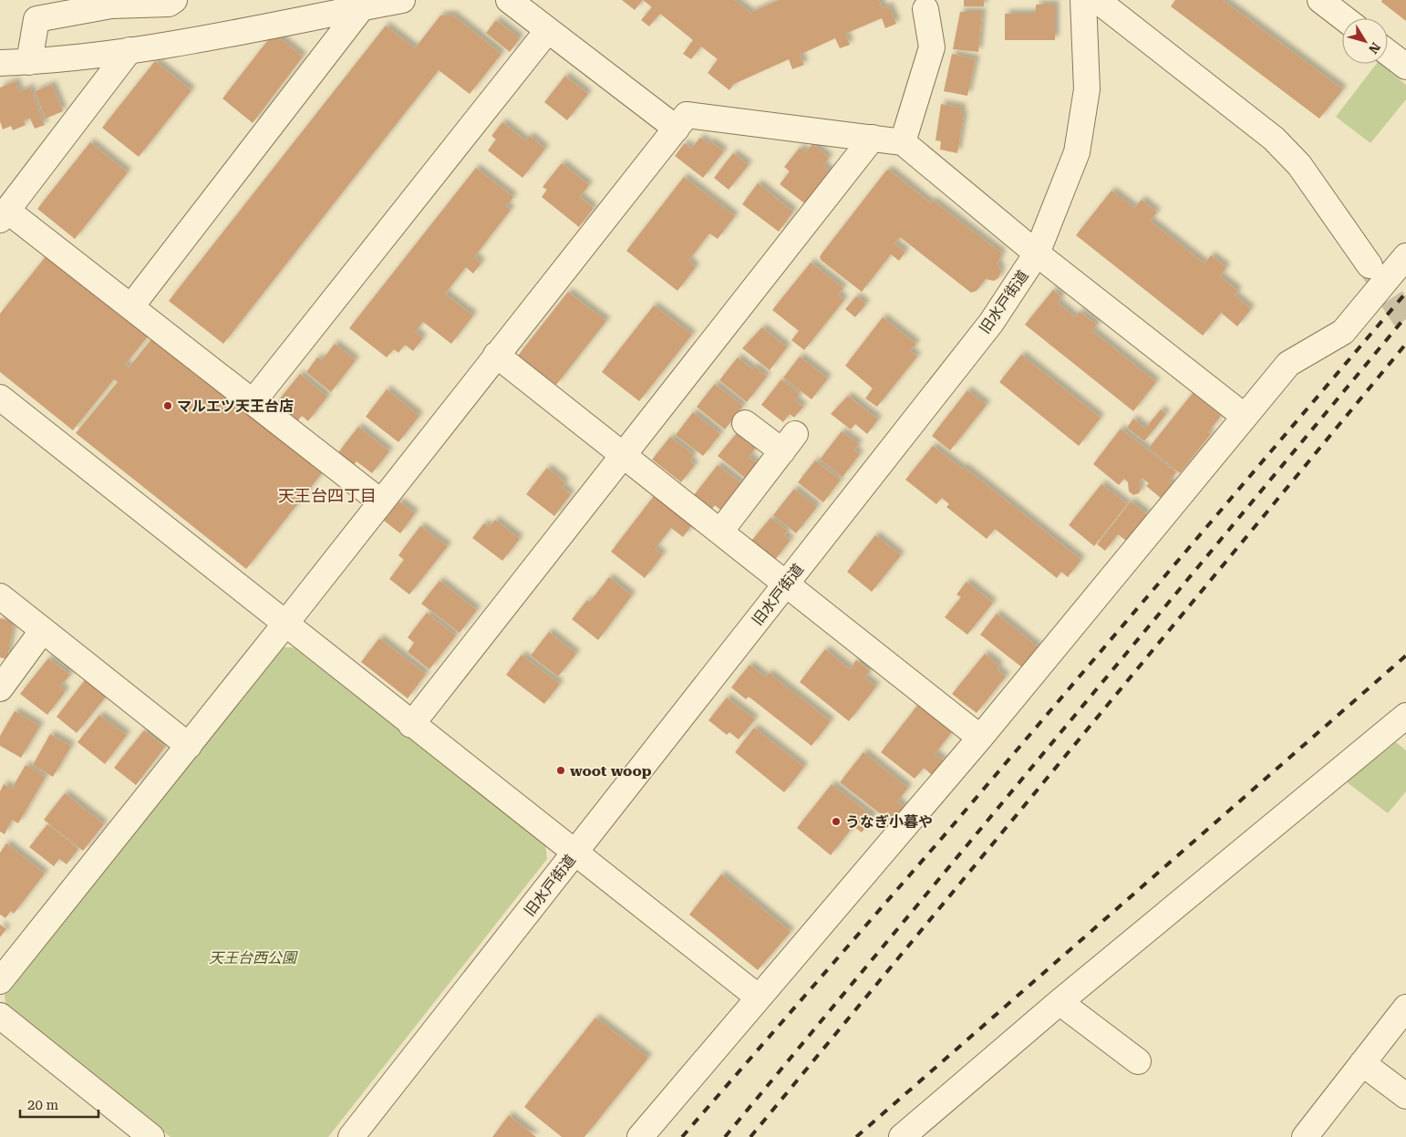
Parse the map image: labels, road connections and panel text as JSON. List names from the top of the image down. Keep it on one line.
{"streets":{"street":["旧水戸街道"]},"districts":["天王台四丁目"],"parks":["天王台西公園"],"places":["マルエツ天王台店","woot woop","うなぎ小暮や"],"scale_bar":"20 m","north":"bottom right"}
